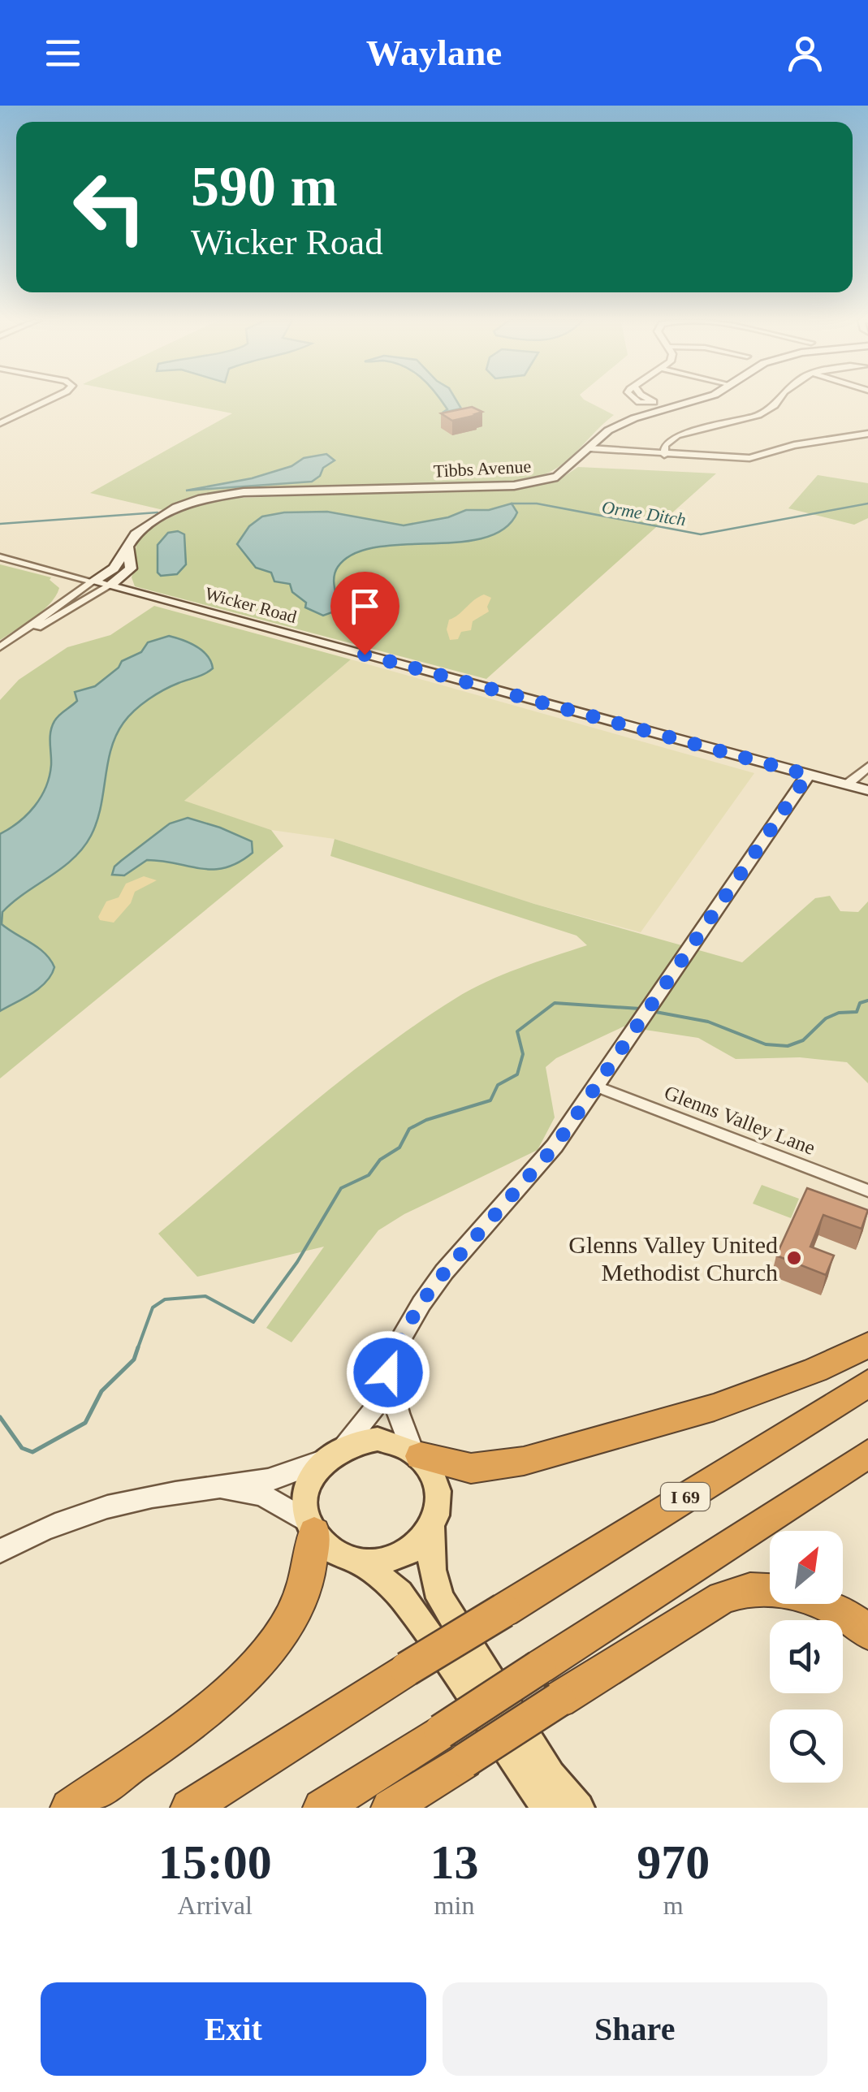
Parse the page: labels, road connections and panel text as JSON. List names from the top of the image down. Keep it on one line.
{"streets":{"highway":["I 69"],"street":["Tibbs Avenue","Wicker Road","Glenns Valley Lane"]},"crossings":[["Tibbs Avenue","Wicker Road"]],"water":["Orme Ditch"],"places":["Glenns Valley United Methodist Church"],"north":"top right","page":{"header":"Waylane","turn":["590 m","Wicker Road"],"eta":["15:00","Arrival","13","min","970","m"],"buttons":["Exit","Share"]}}
